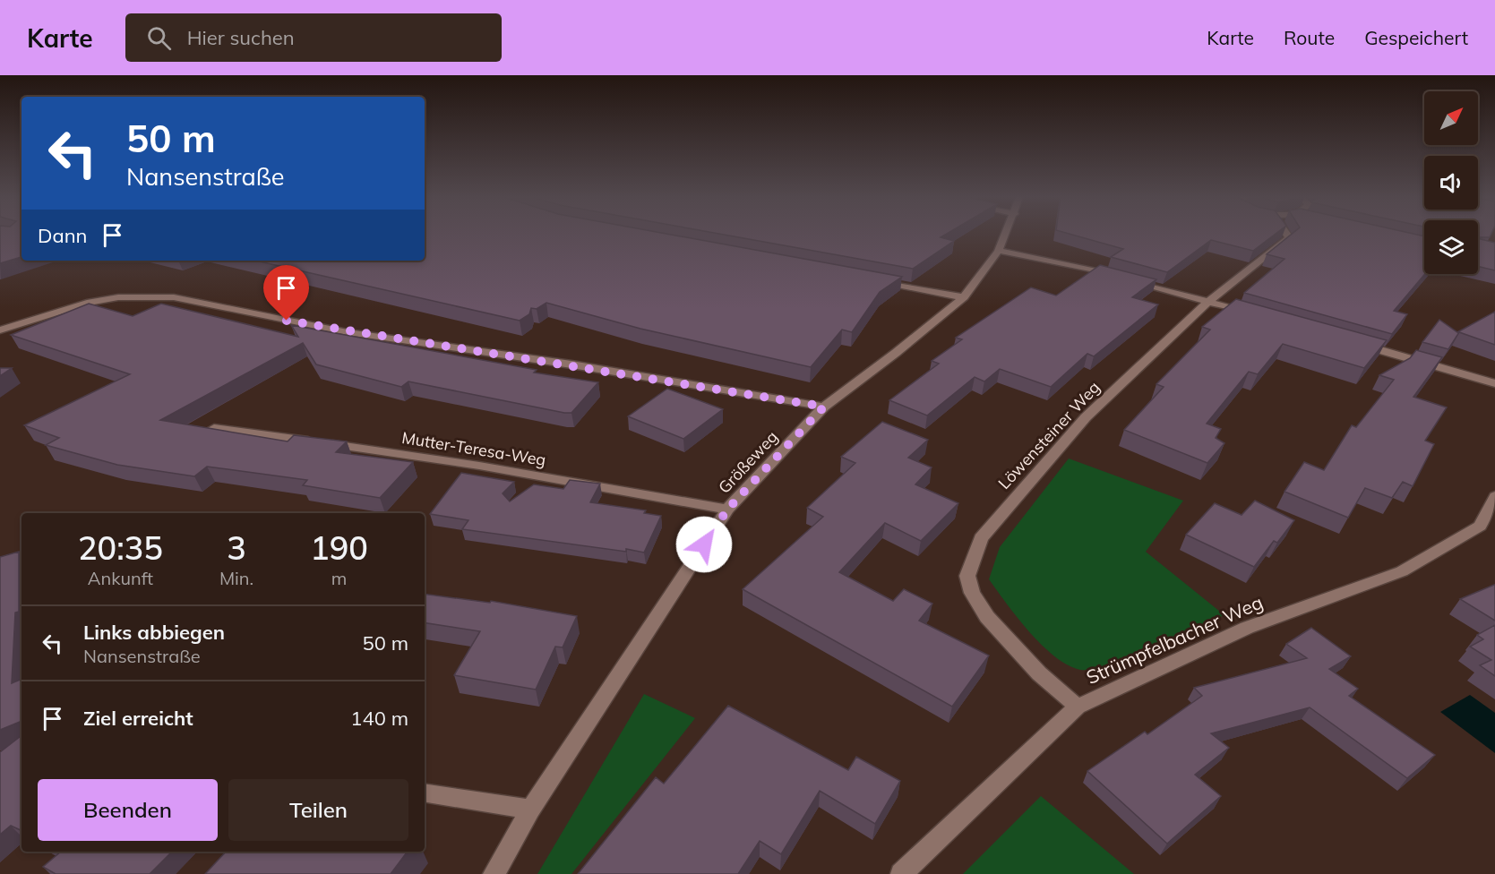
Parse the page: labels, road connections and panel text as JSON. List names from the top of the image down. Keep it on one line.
{"streets":{"street":["Löwensteiner Weg","Mutter-Teresa-Weg","Größeweg","Strümpfelbacher Weg"]},"crossings":[["Löwensteiner Weg","Strümpfelbacher Weg"],["Mutter-Teresa-Weg","Größeweg"]],"north":"top right","page":{"header":"Karte","search":"Hier suchen","nav":["Karte","Route","Gespeichert"],"turn":["50 m","Nansenstraße"],"then":"Dann","eta":["20:35","Ankunft","3","Min.","190","m"],"list":[{"name":"Links abbiegen","note":"Nansenstraße","value":"50 m"},{"name":"Ziel erreicht","value":"140 m"}],"buttons":["Beenden","Teilen"]}}
